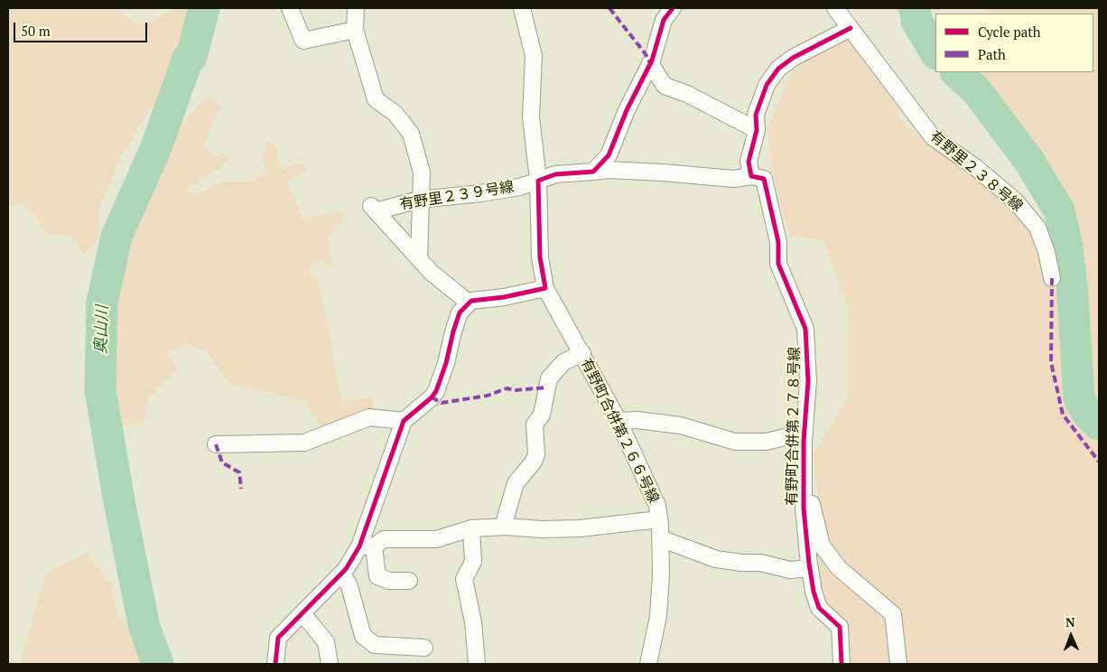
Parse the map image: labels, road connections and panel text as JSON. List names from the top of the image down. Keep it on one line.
{"streets":{"street":["有野里２３８号線","有野里２３９号線","有野町合併第２７８号線","有野町合併第２６６号線"]},"crossings":[["有野里２３９号線","有野町合併第２７８号線"],["有野里２３９号線","有野町合併第２６６号線"]],"water":["奥山川"],"legend":["Cycle path","Path"],"scale_bar":"50 m","north":"top"}
